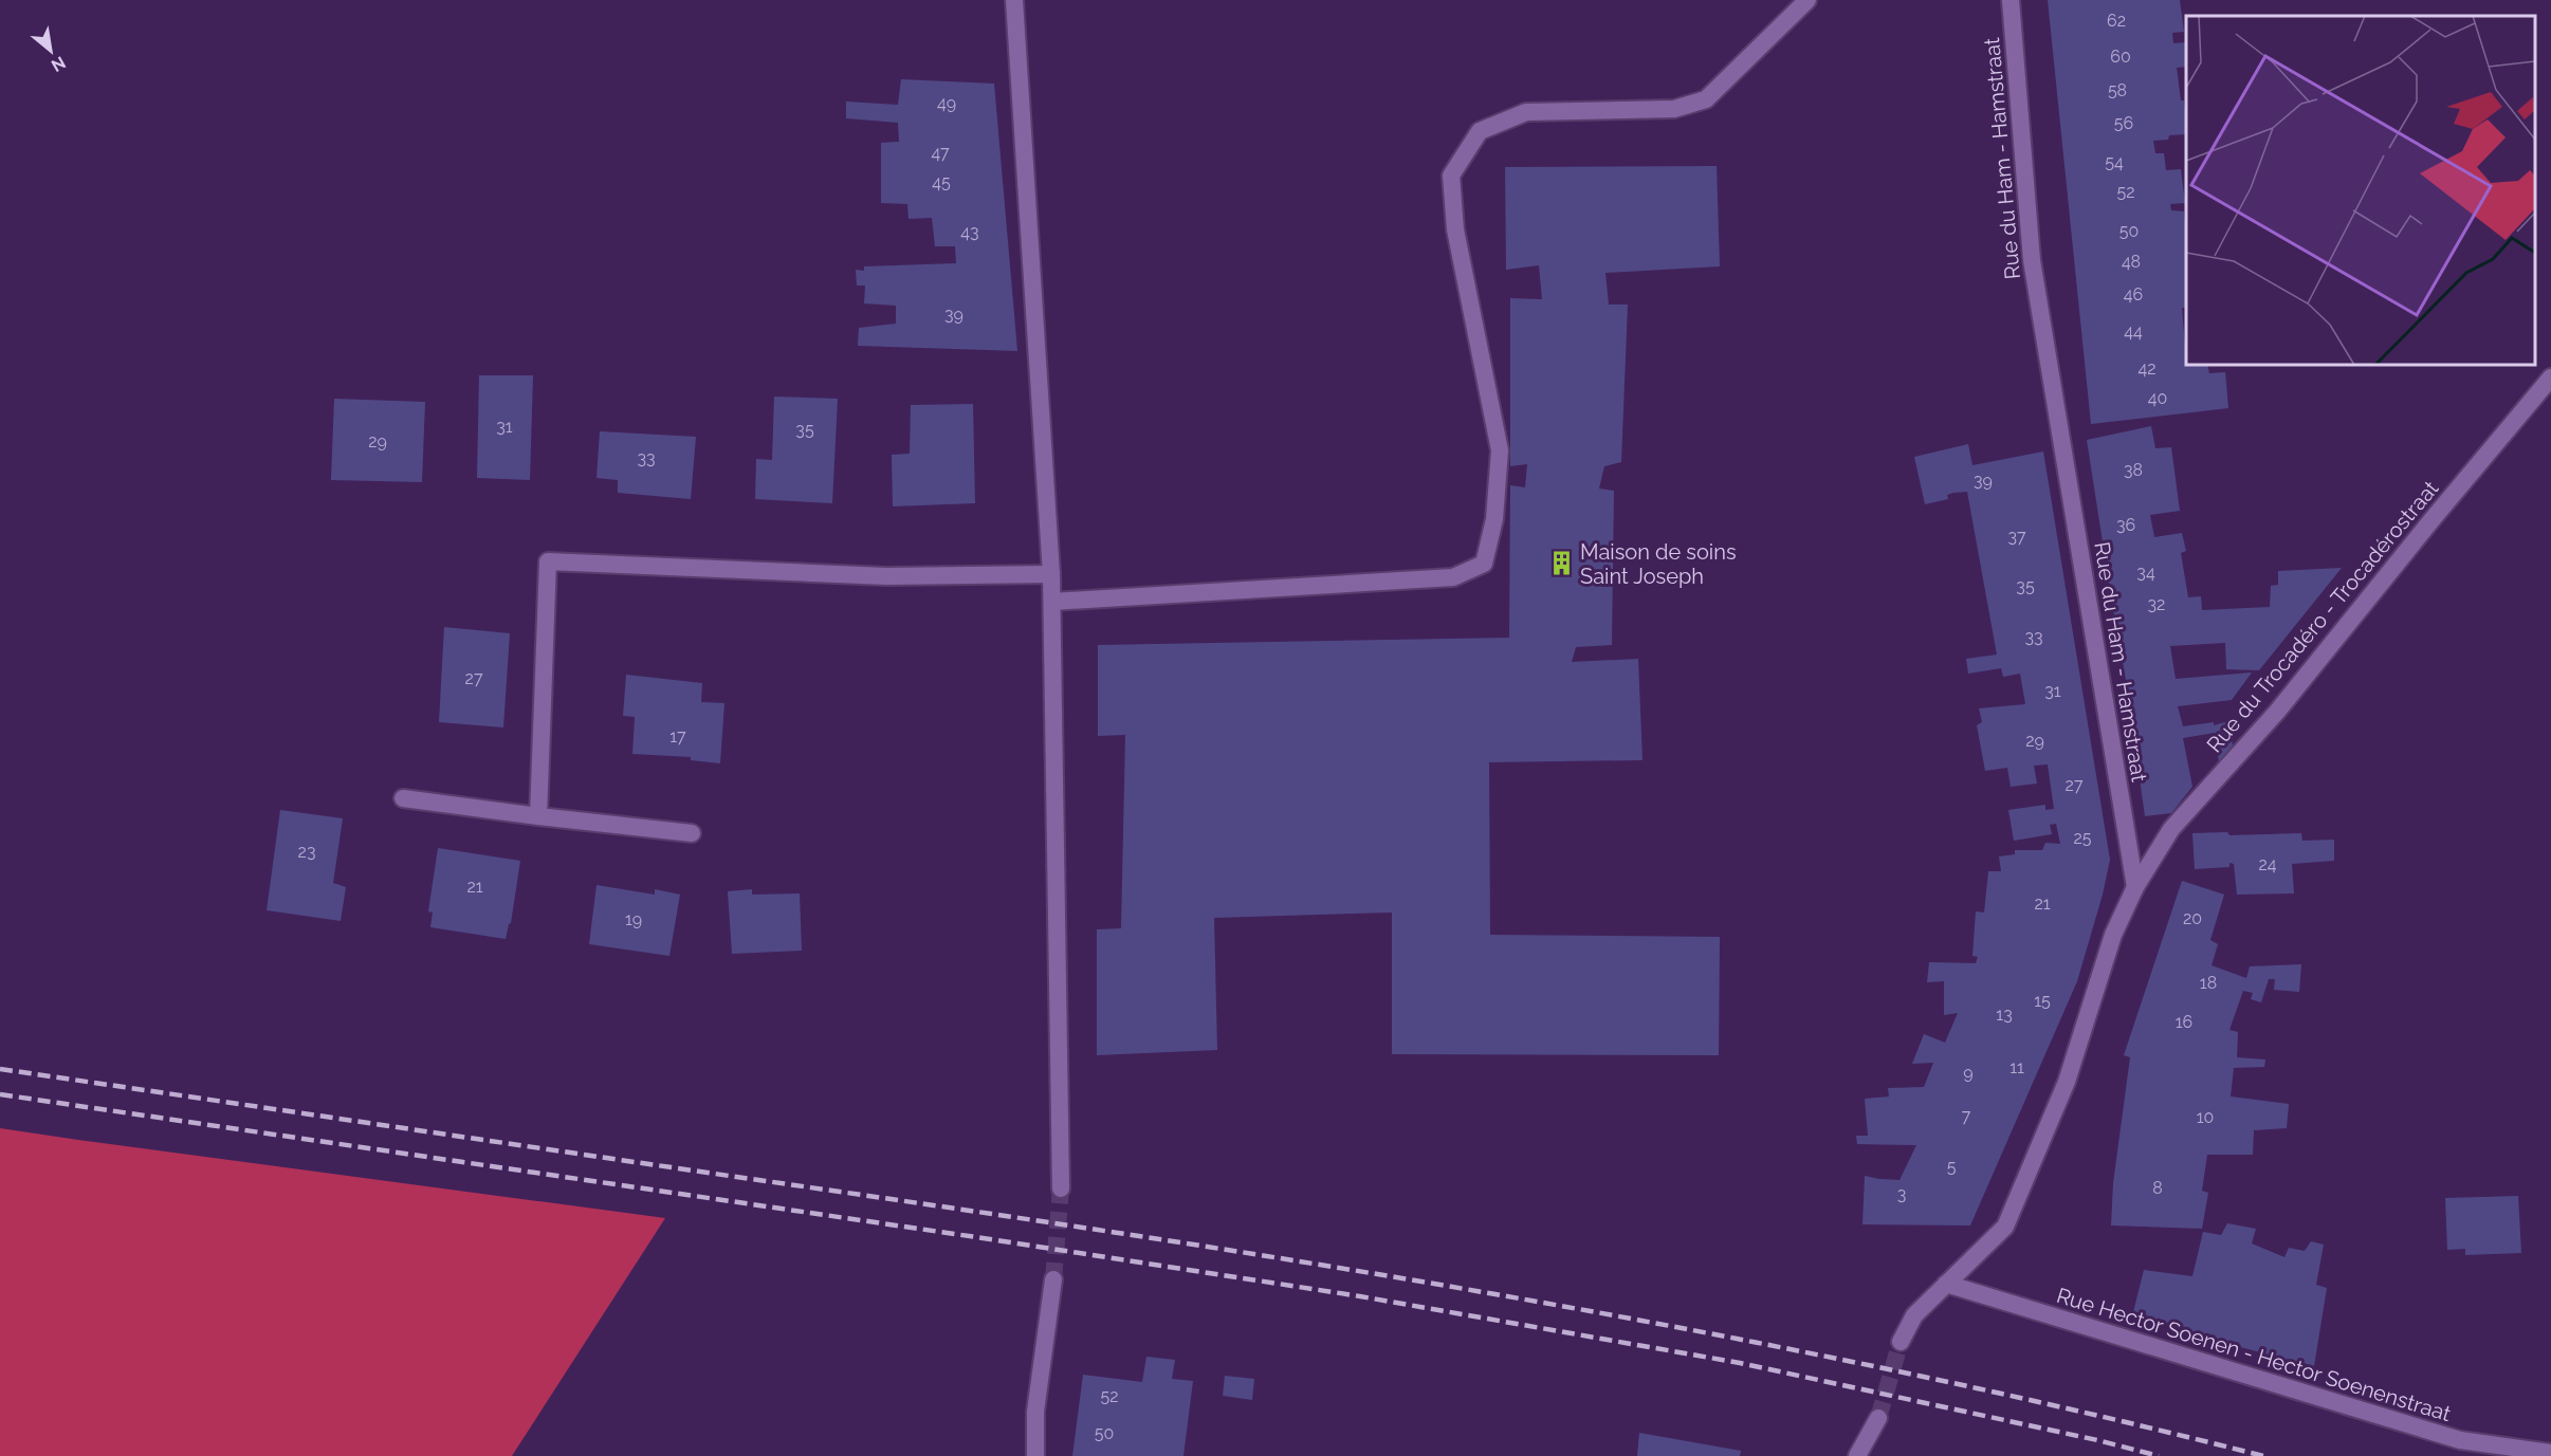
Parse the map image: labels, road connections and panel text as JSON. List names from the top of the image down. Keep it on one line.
{"streets":{"street":["Rue du Ham - Hamstraat","Rue du Trocadéro - Trocadérostraat","Rue Hector Soenen - Hector Soenenstraat"]},"crossings":[["Rue du Ham - Hamstraat","Rue du Trocadéro - Trocadérostraat"]],"places":{"building":["Maison de soins Saint Joseph"]},"house_numbers":["62","60","58","49","56","47","54","45","52","50","43","48","46","39","44","42","40","31","35","29","33","38","39","36","37","34","35","32","33","27","31","17","29","27","25","23","24","21","21","20","19","18","15","13","16","11","9","7","10","5","8","3","52","50"],"north":"bottom right"}
